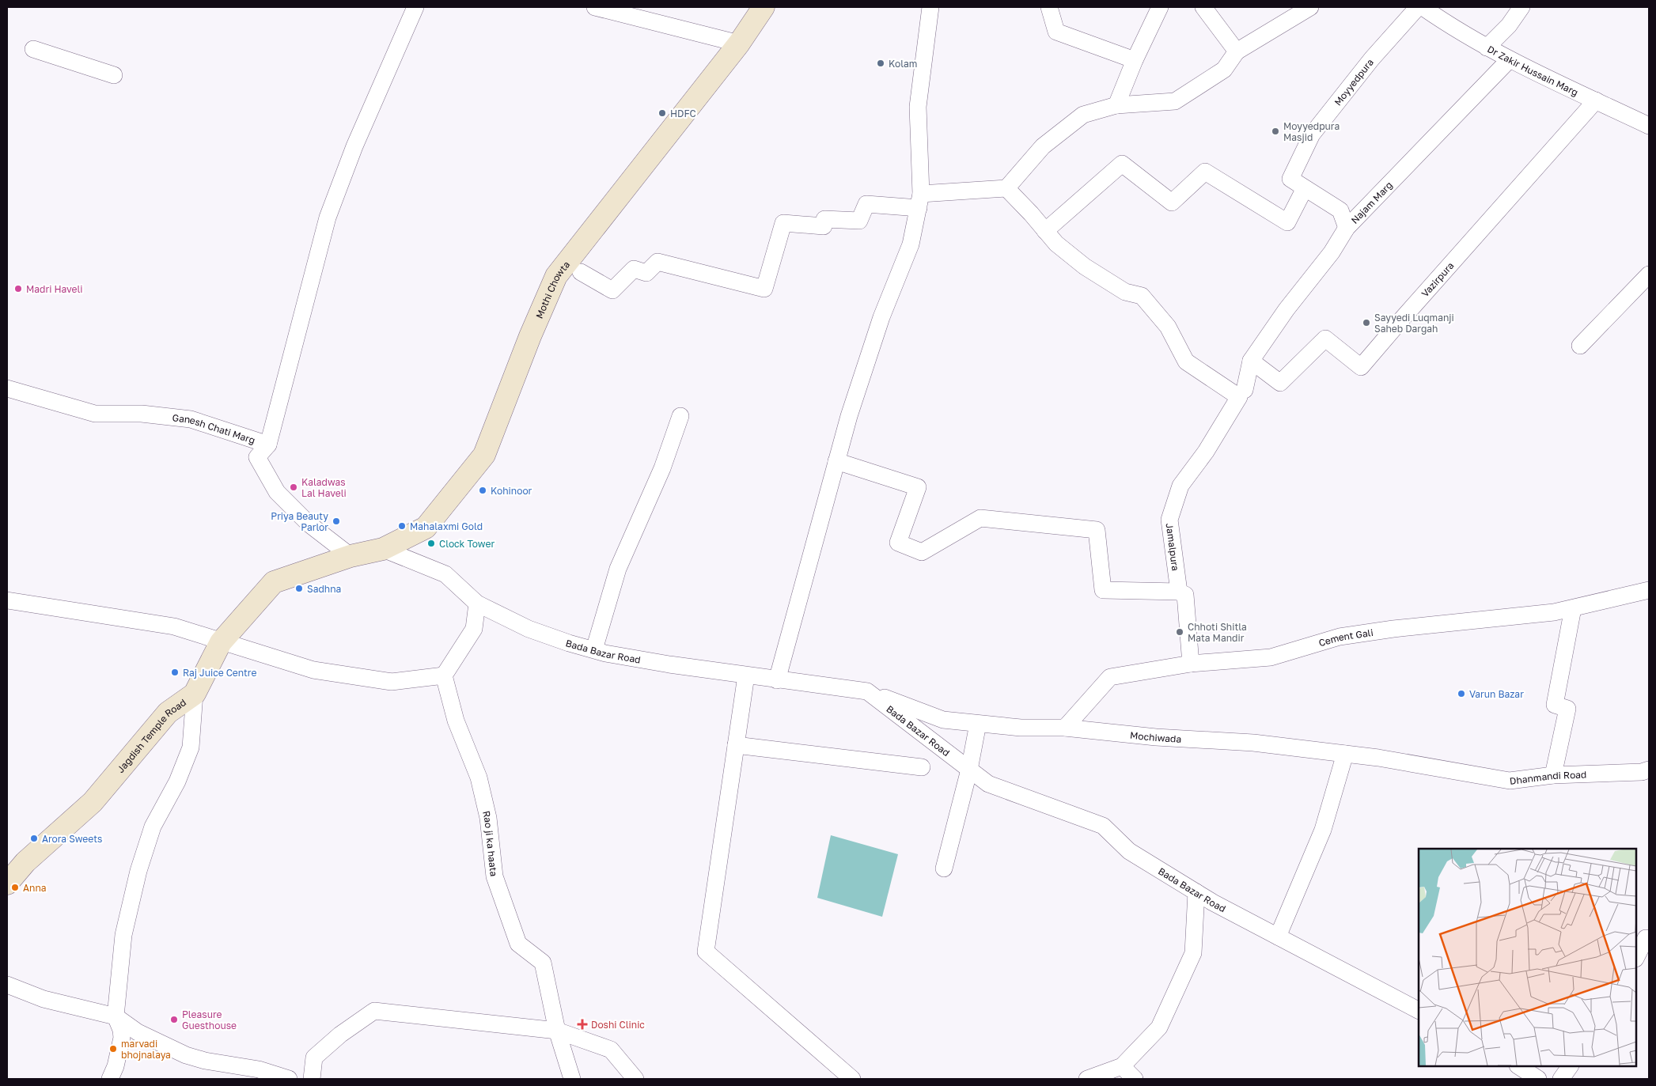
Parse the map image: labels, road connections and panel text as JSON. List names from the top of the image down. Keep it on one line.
{"streets":{"main road":["Mothi Chowta","Jagdish Temple Road"],"street":["Dr Zakir Hussain Marg","Moyyedpura","Najam Marg","Vazirpura","Ganesh Chati Marg","Jamalpura","Cement Gali","Bada Bazar Road","Mochiwada","Dhanmandi Road","Rao ji ka haata"]},"crossings":[["Dr Zakir Hussain Marg","Najam Marg"],["Dr Zakir Hussain Marg","Vazirpura"],["Moyyedpura","Najam Marg"],["Najam Marg","Vazirpura"],["Najam Marg","Jamalpura"],["Vazirpura","Jamalpura"],["Mothi Chowta","Ganesh Chati Marg"],["Mothi Chowta","Bada Bazar Road"],["Mothi Chowta","Jagdish Temple Road"],["Ganesh Chati Marg","Jagdish Temple Road"],["Jamalpura","Cement Gali"],["Cement Gali","Mochiwada"],["Bada Bazar Road","Mochiwada"],["Mochiwada","Dhanmandi Road"]],"places":{"other":["Kolam","HDFC","Moyyedpura Masjid","Madri Haveli","Sayyedi Luqmanji Saheb Dargah","Kaladwas Lal Haveli","Kohinoor","Priya Beauty Parlor","Mahalaxmi Gold","Clock Tower","Sadhna","Chhoti Shitla Mata Mandir","Raj Juice Centre","Varun Bazar","Arora Sweets","Anna","Pleasure Guesthouse","marvadi bhojnalaya"],"health":["Doshi Clinic"]}}
